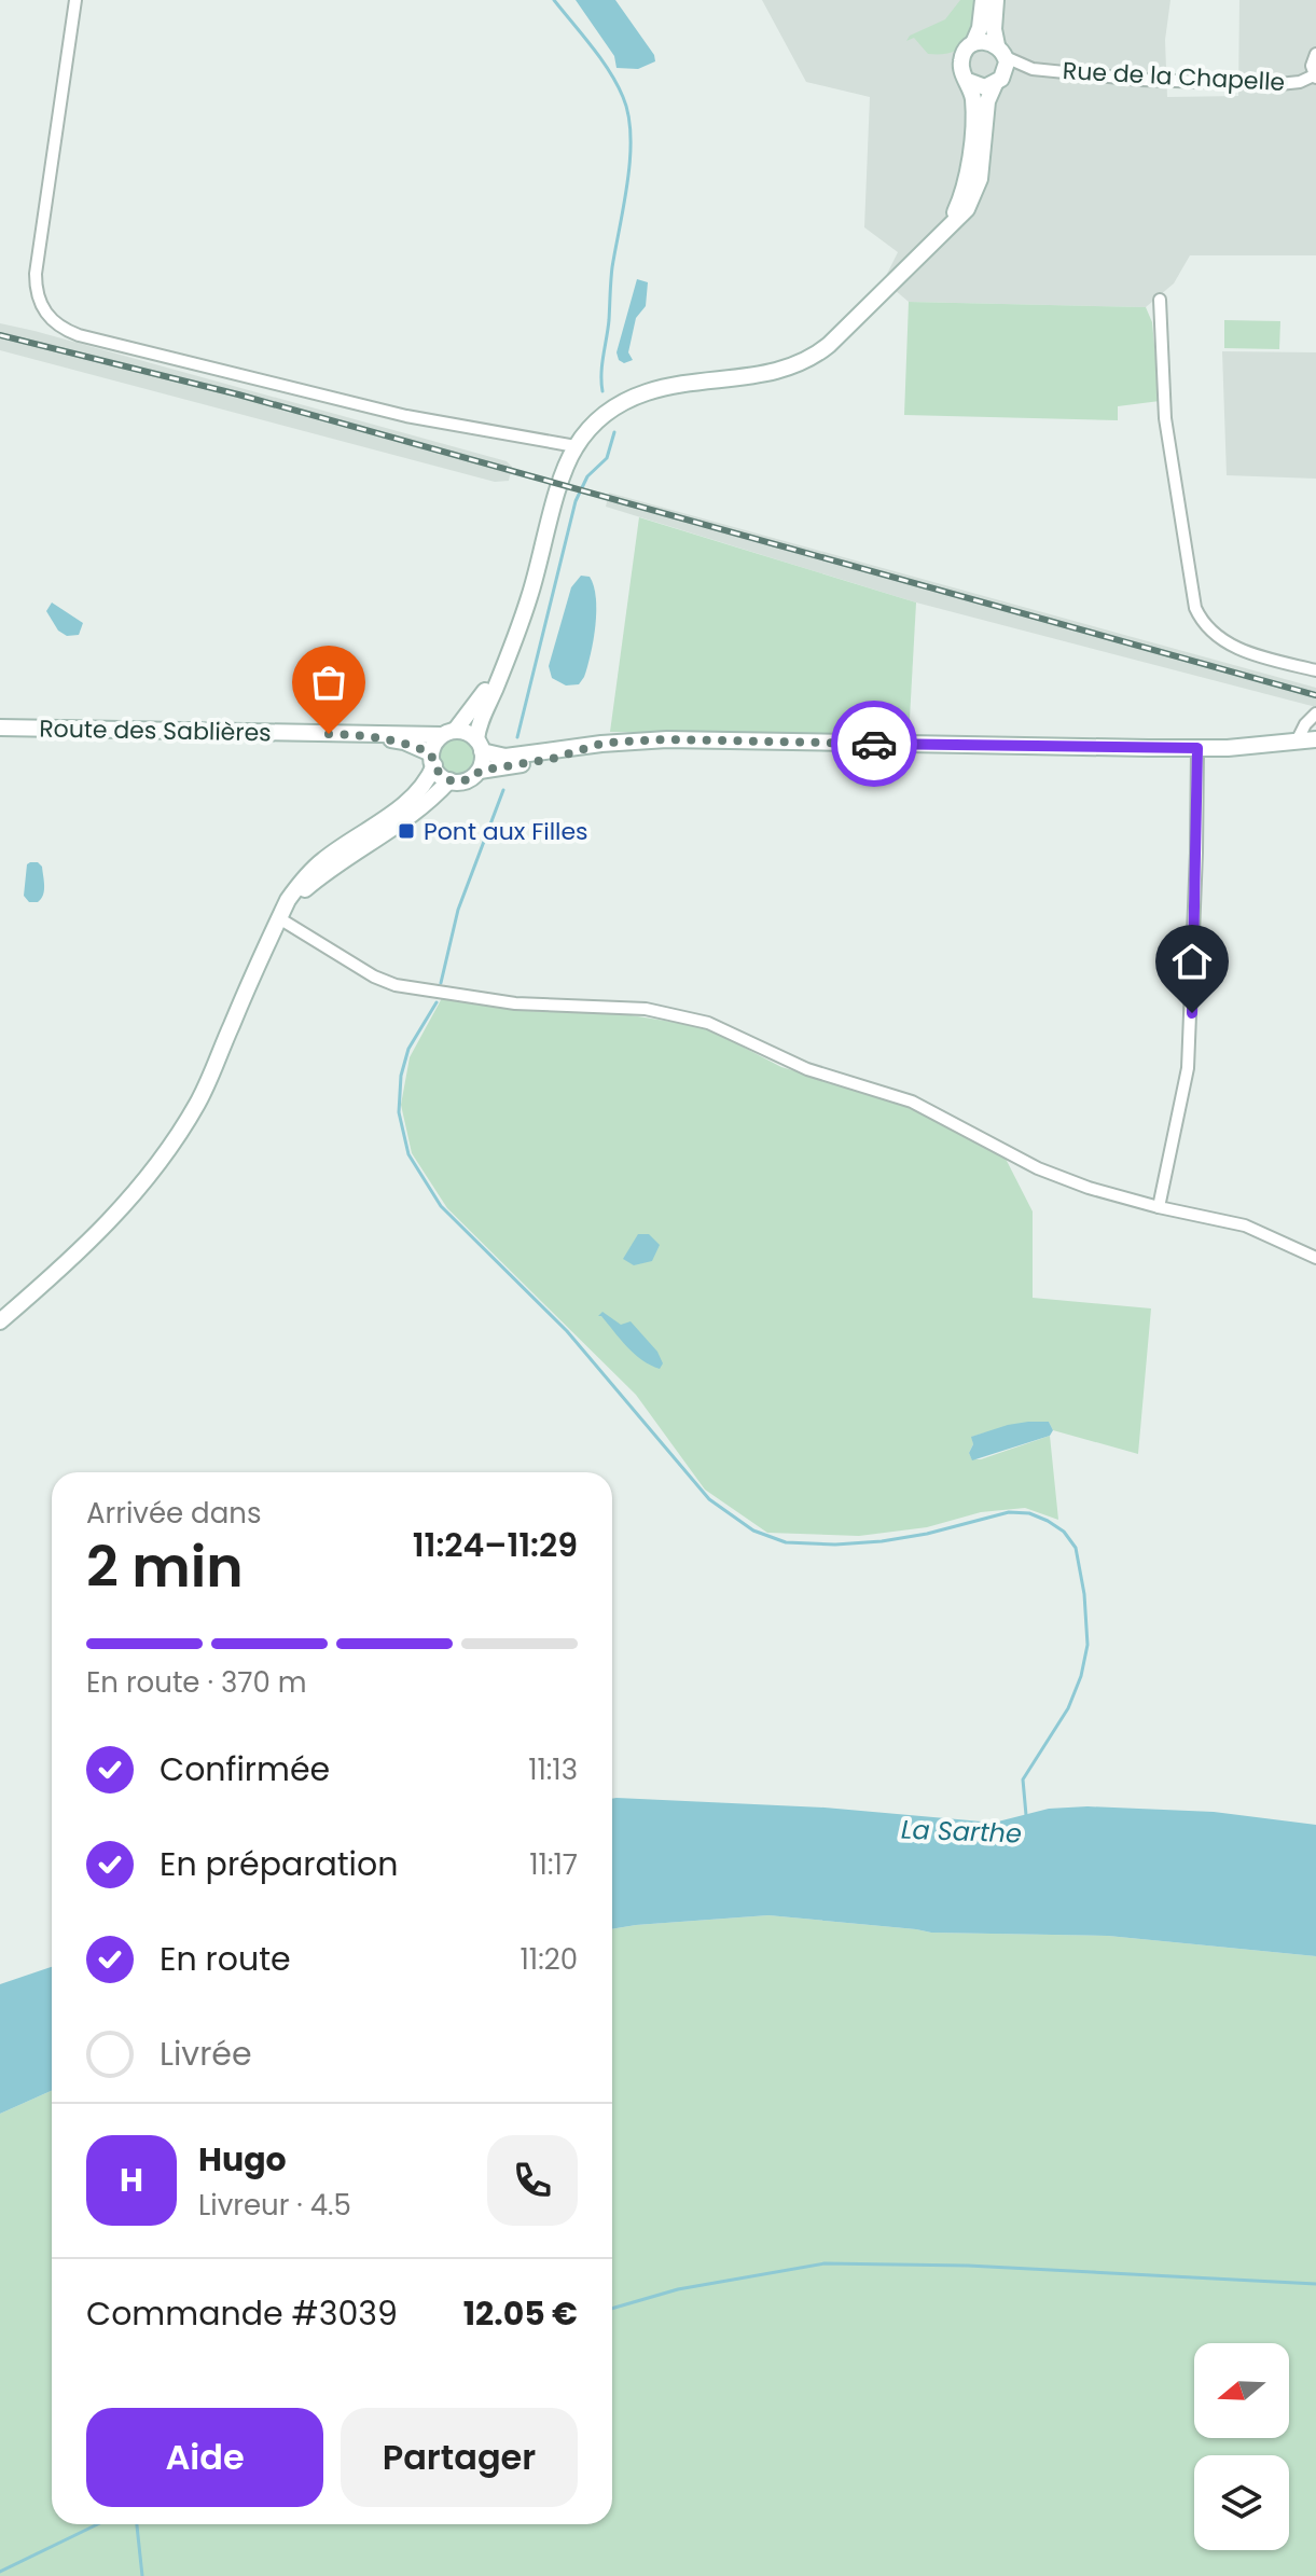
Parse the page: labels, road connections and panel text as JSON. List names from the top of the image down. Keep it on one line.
{"streets":{"street":["Rue de la Chapelle","Route des Sablières"]},"water":["La Sarthe"],"places":{"transit":["Pont aux Filles"]},"north":"left","page":{"heading":["2 min","Arrivée dans","11:24–11:29"],"panel":["Hugo","Livreur · 4.5","Commande #3039","12.05 €"],"bar":"En route · 370 m","list":[["Confirmée","11:13"],["En préparation","11:17"],["En route","11:20"],"Livrée"],"round":"H","buttons":["Aide","Partager"]}}
